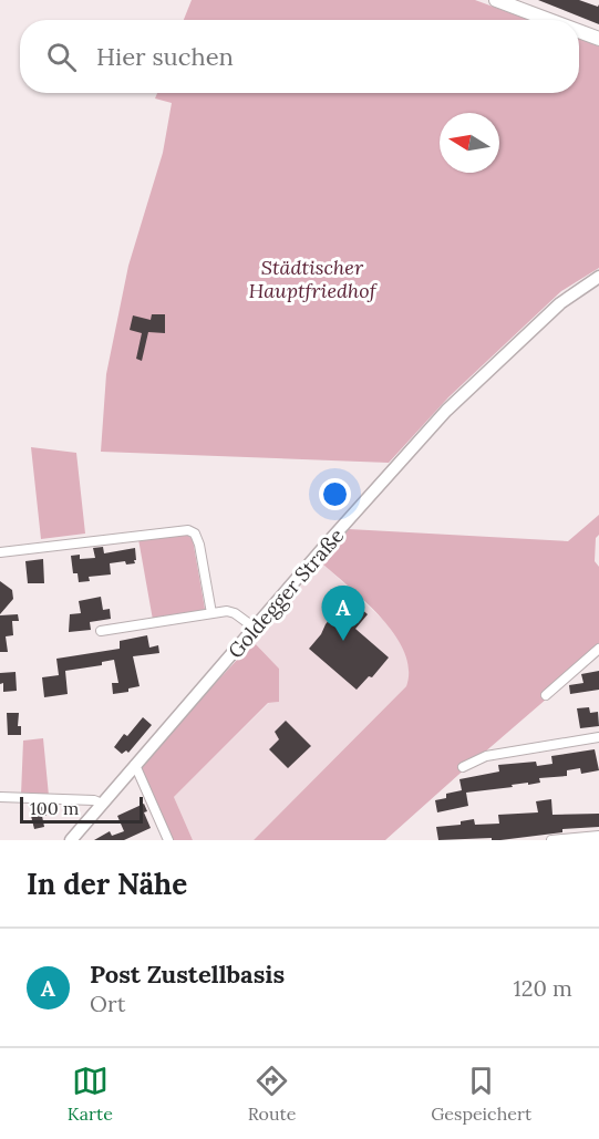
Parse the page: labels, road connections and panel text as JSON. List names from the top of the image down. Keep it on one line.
{"streets":{"street":["Goldegger Straße"]},"parks":["Städtischer Hauptfriedhof"],"scale_bar":"100 m","north":"left","page":{"search":"Hier suchen","pins":"A","scale":"100 m","heading":"In der Nähe","list":[{"mark":"A","name":"Post Zustellbasis","note":"Ort","value":"120 m"}],"nav":["Karte","Route","Gespeichert"]}}
